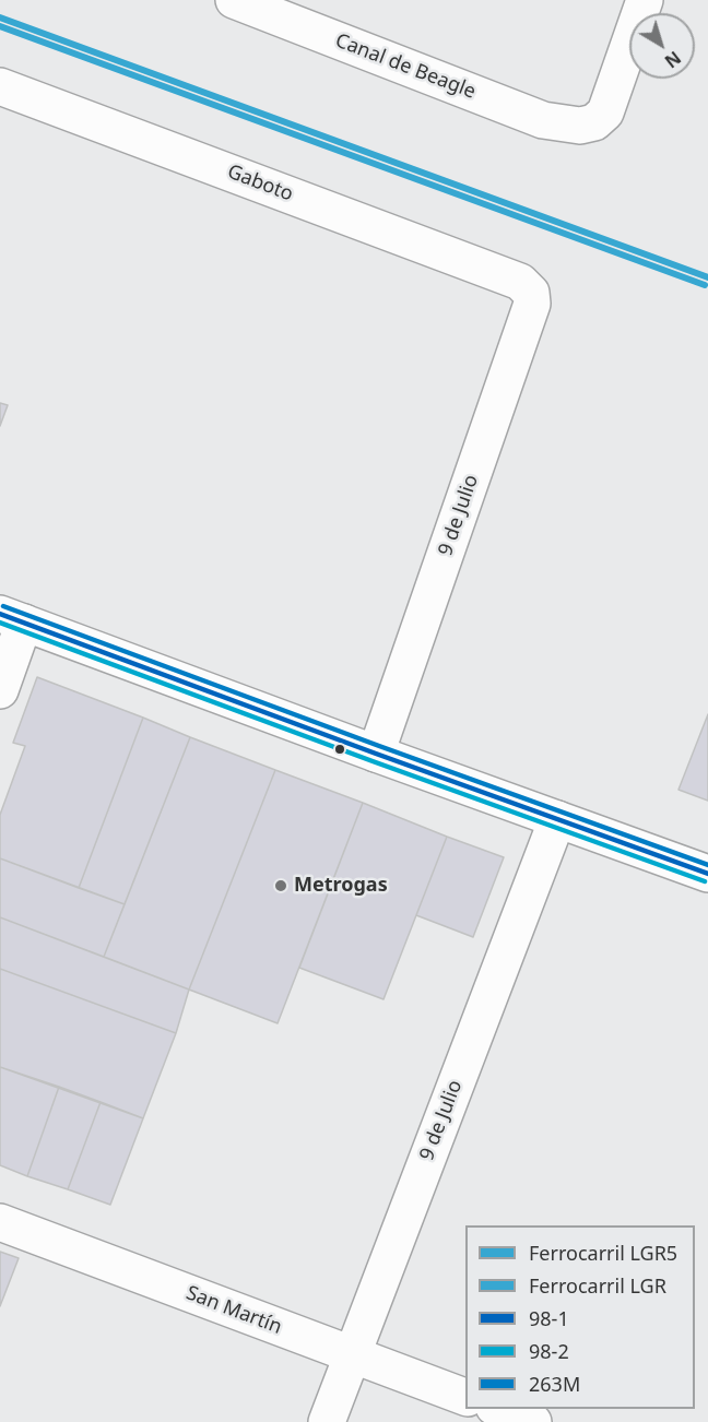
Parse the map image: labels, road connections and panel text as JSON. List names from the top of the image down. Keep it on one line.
{"streets":{"street":["Canal de Beagle","Gaboto","9 de Julio","San Martín"]},"crossings":[["Gaboto","9 de Julio"],["9 de Julio","San Martín"]],"places":["Metrogas"],"lines":["rail line LGR5","rail line LGR","transit line 263M","transit line 98-1","transit line 98-2"],"legend":["Ferrocarril LGR5","Ferrocarril LGR","98-1","98-2","263M"],"north":"bottom right"}
